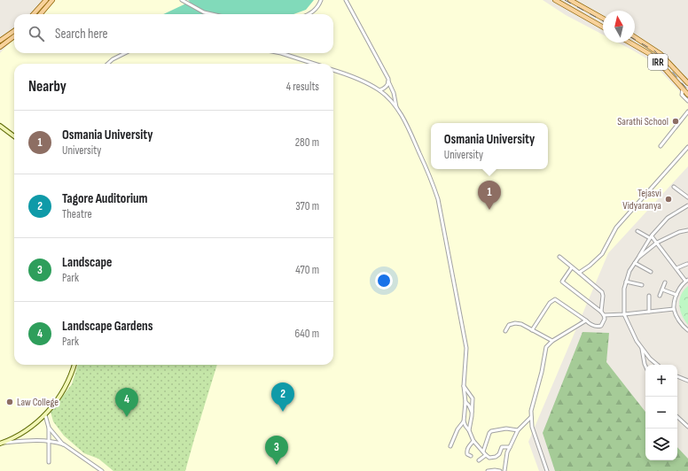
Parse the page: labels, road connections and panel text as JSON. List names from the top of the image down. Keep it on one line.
{"streets":{"main road":["IRR"]},"places":["Sarathi School","Tejasvi Vidyaranya","Law College"],"north":"top","page":{"search":"Search here","heading":["Nearby","4 results"],"list":[{"mark":"1","name":"Osmania University","note":"University","value":"280 m"},{"mark":"2","name":"Tagore Auditorium","note":"Theatre","value":"370 m"},{"mark":"3","name":"Landscape","note":"Park","value":"470 m"},{"mark":"4","name":"Landscape Gardens","note":"Park","value":"640 m"}],"popup":["Osmania University","University"],"pins":["1","2","4","3"],"map_buttons":["+","−"]}}
